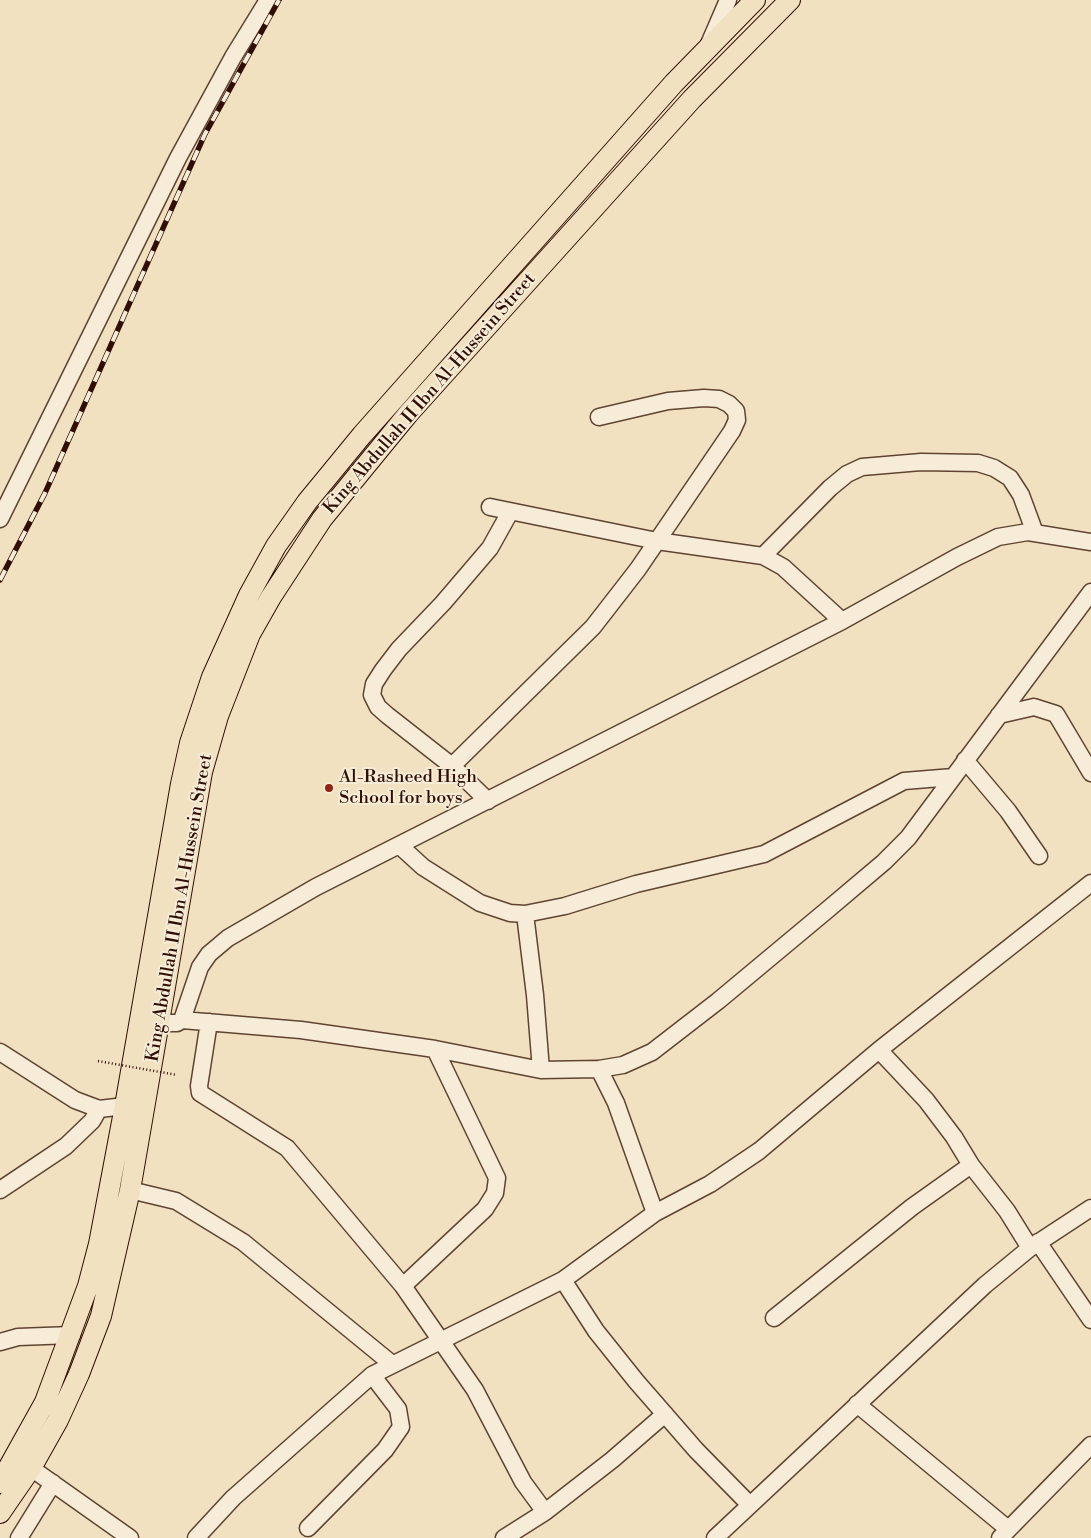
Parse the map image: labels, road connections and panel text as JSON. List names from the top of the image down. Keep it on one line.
{"streets":{"main road":["King Abdullah II Ibn Al-Hussein Street"]},"places":["Al-Rasheed High School for boys"]}
